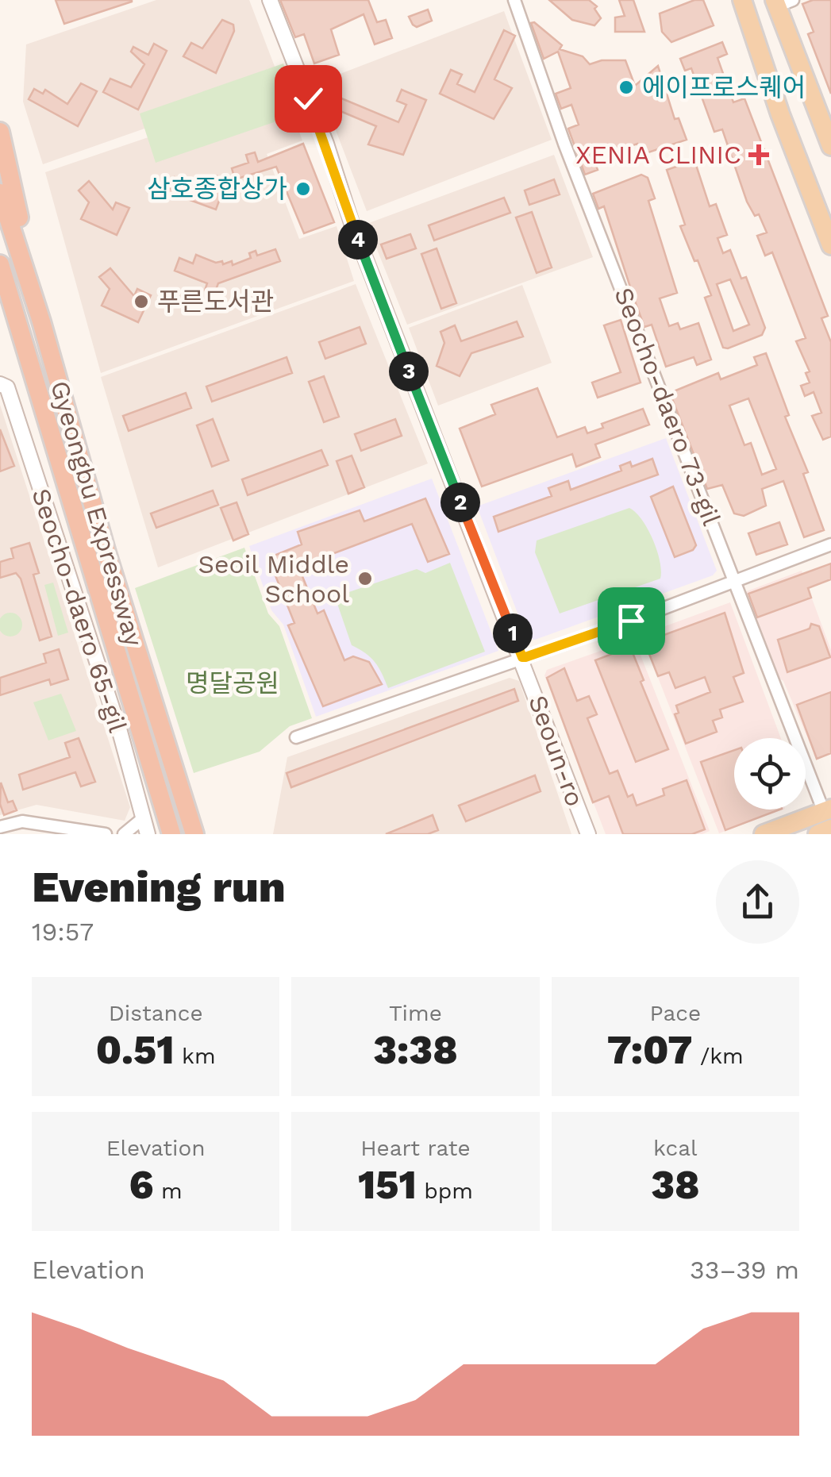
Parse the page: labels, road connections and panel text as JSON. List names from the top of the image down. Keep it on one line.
{"streets":{"highway":["Gyeongbu Expressway"],"street":["Seocho-daero 73-gil","Seocho-daero 65-gil","Seoun-ro"]},"parks":["명달공원"],"places":{"other":["에이프로스퀘어","삼호종합상가","푸른도서관","Seoil Middle School"],"health":["XENIA CLINIC"]},"page":{"pins":["4","3","2","1"],"heading":["Evening run","19:57"],"stats":[["Distance","0.51 km"],["Time","3:38"],["Pace","7:07 /km"],["Elevation","6 m"],["Heart rate","151 bpm"],["kcal","38"]],"chart":["Elevation","33–39 m"]}}
